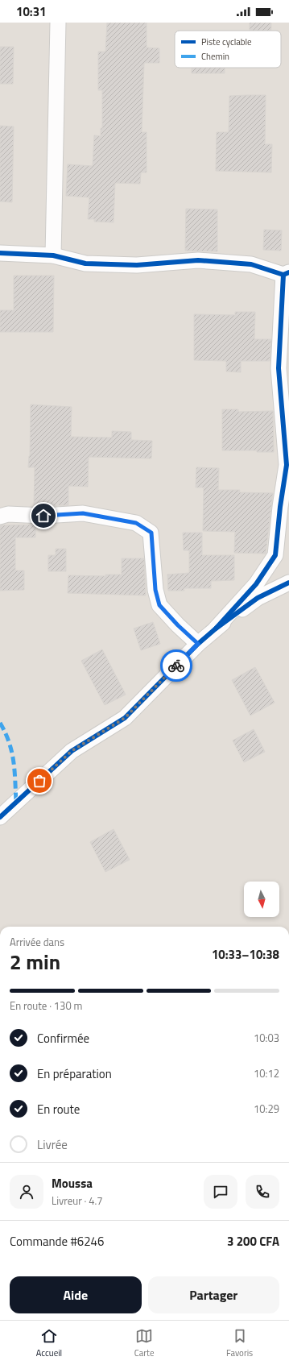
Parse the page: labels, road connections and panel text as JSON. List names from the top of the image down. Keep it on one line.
{"legend":["Piste cyclable","Chemin"],"north":"bottom","page":{"status":"10:31","heading":["2 min","Arrivée dans","10:33–10:38"],"panel":["Moussa","Livreur · 4.7","Commande #6246","3 200 CFA"],"bar":"En route · 130 m","list":[["Confirmée","10:03"],["En préparation","10:12"],["En route","10:29"],"Livrée"],"buttons":["Aide","Partager"],"tabs":["Accueil","Carte","Favoris"]}}
